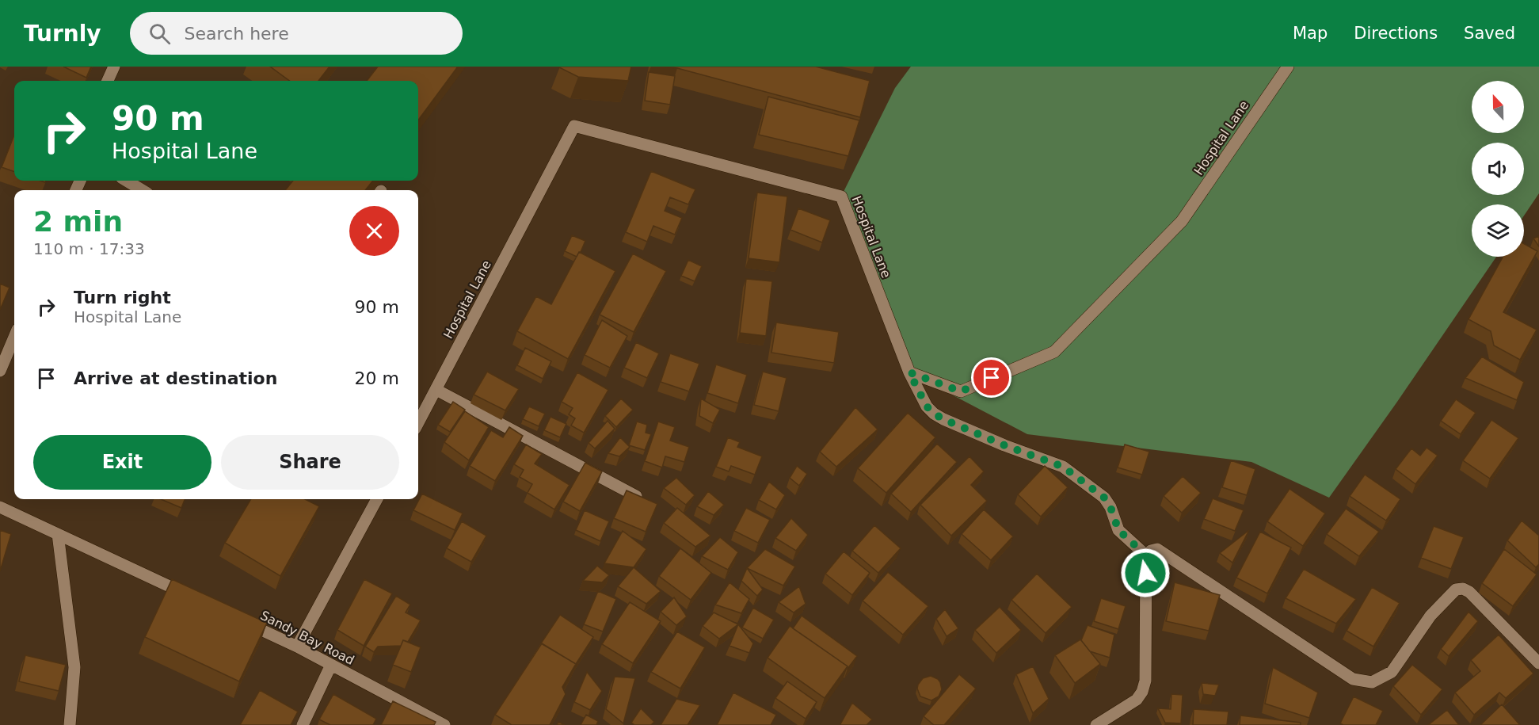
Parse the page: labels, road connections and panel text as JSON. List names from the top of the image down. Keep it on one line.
{"streets":{"street":["Hospital Lane","Sandy Bay Road"]},"north":"top","page":{"header":"Turnly","search":"Search here","nav":["Map","Directions","Saved"],"turn":["90 m","Hospital Lane"],"heading":["2 min","110 m · 17:33"],"list":[{"name":"Turn right","note":"Hospital Lane","value":"90 m"},{"name":"Arrive at destination","value":"20 m"}],"buttons":["Exit","Share"]}}
